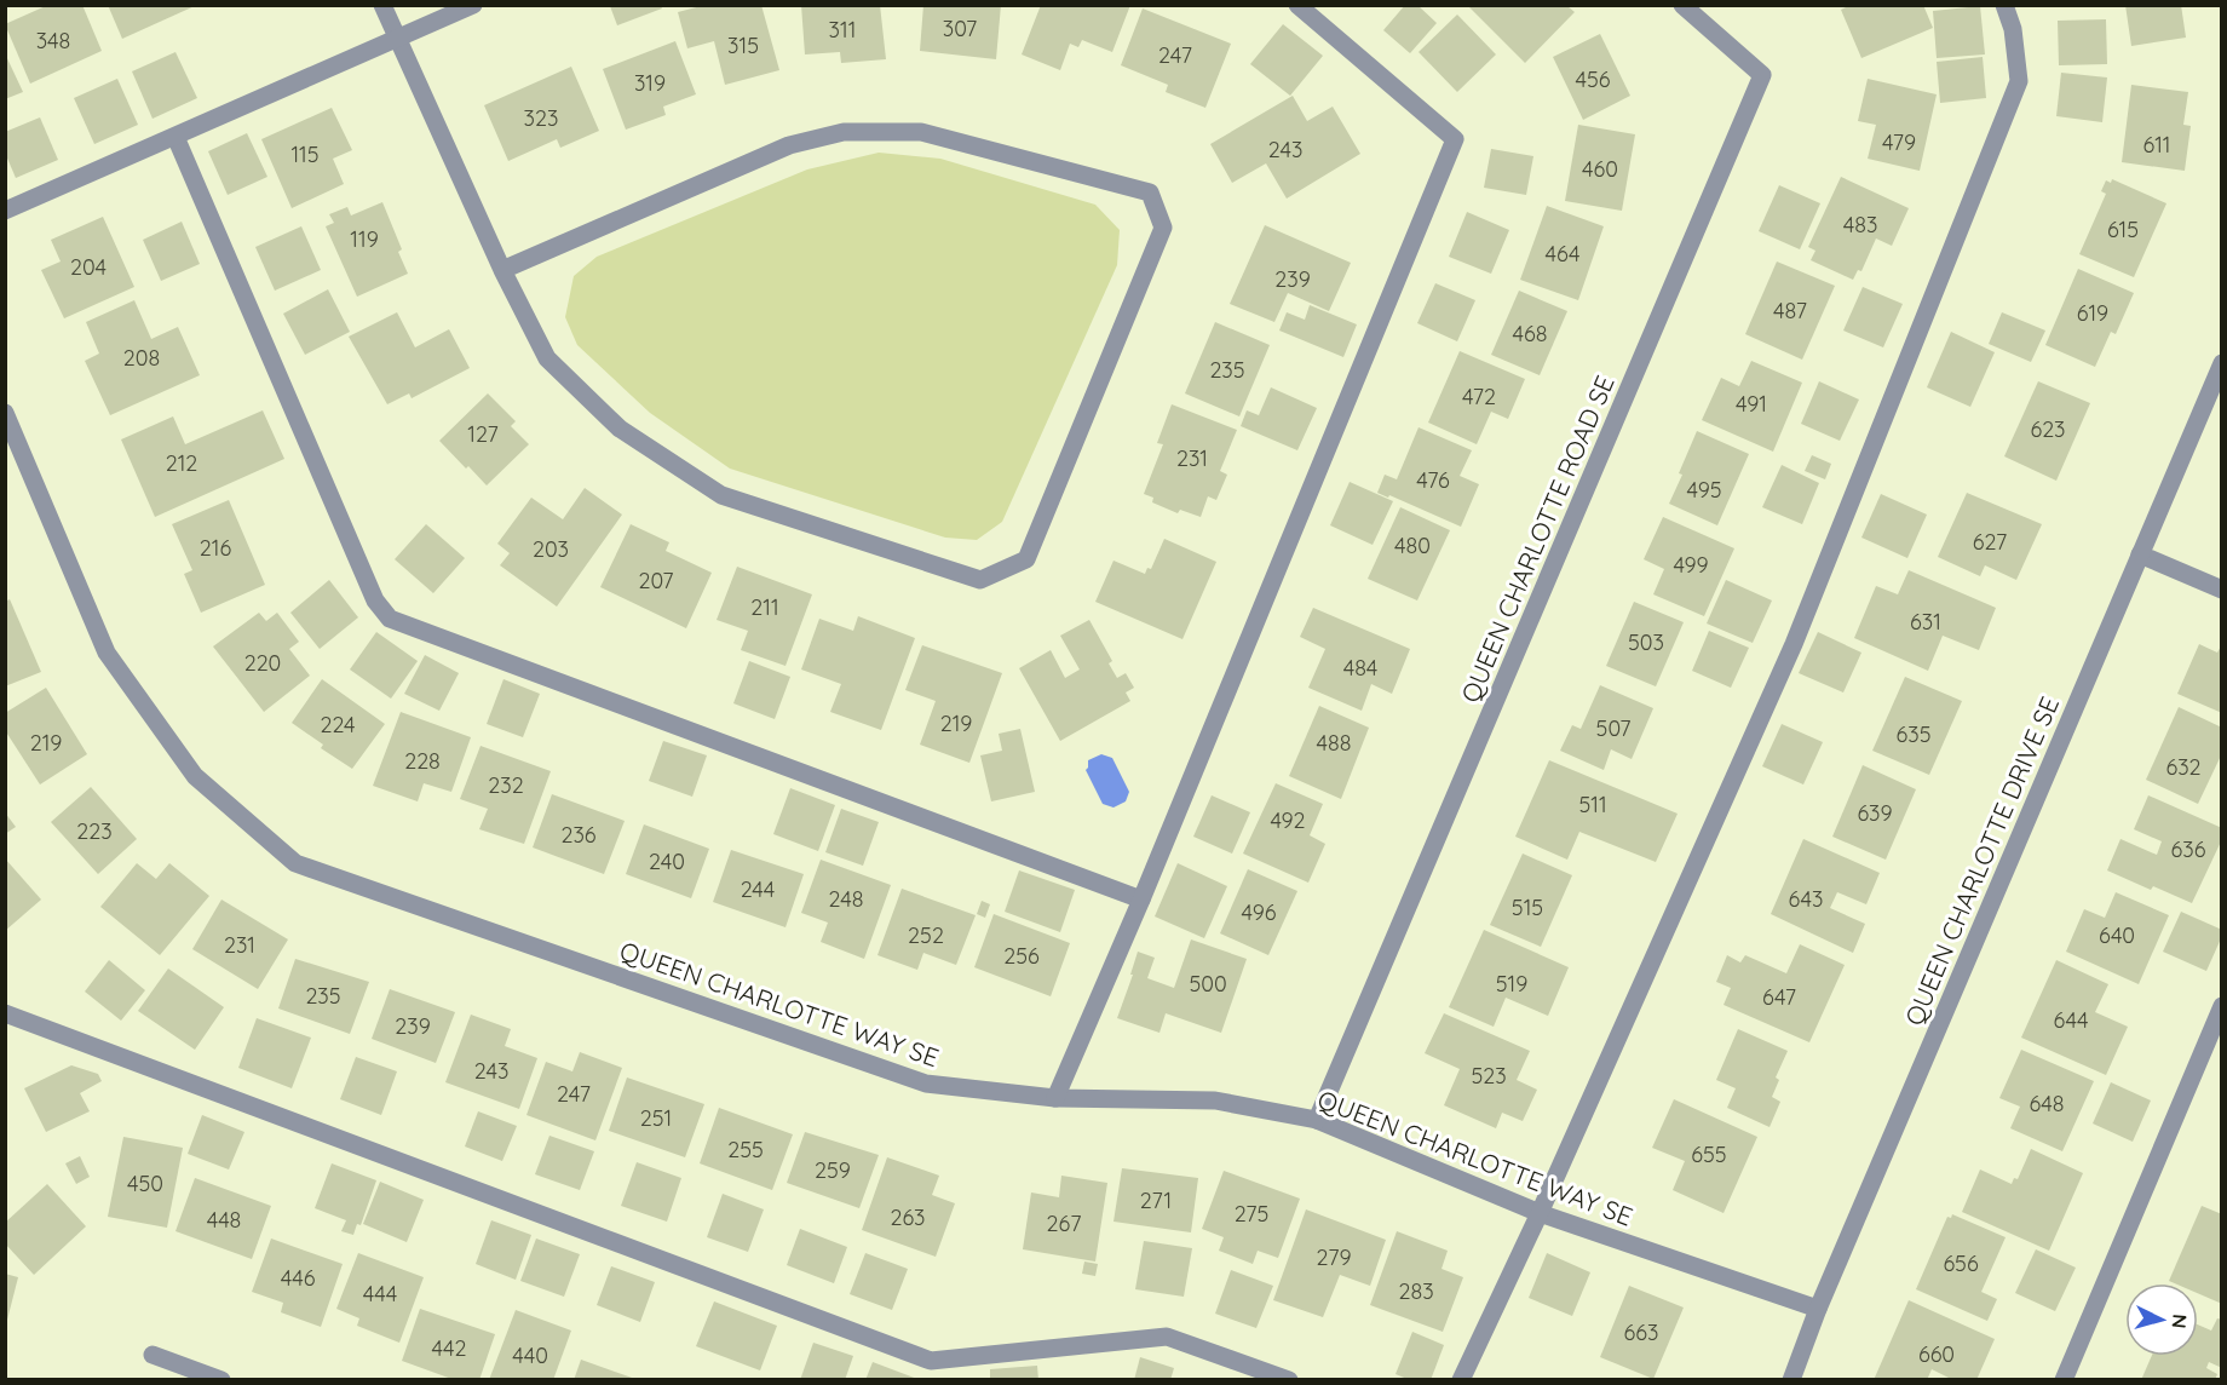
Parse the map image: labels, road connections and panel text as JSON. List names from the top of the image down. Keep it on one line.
{"streets":{"street":["QUEEN CHARLOTTE ROAD SE","QUEEN CHARLOTTE DRIVE SE","QUEEN CHARLOTTE WAY SE"]},"crossings":[["QUEEN CHARLOTTE ROAD SE","QUEEN CHARLOTTE WAY SE"],["QUEEN CHARLOTTE DRIVE SE","QUEEN CHARLOTTE WAY SE"]],"house_numbers":["307","311","348","315","247","456","319","323","479","611","243","115","460","483","615","119","464","204","239","487","619","468","208","235","472","491","623","127","231","212","476","495","627","480","216","203","499","207","211","631","503","220","484","219","224","507","635","219","488","228","632","232","511","639","492","223","236","636","240","244","248","643","515","496","252","640","231","256","500","519","235","647","644","239","243","523","247","648","251","255","655","259","450","271","275","263","448","267","279","656","446","283","444","663","442","660","440"],"north":"right"}
